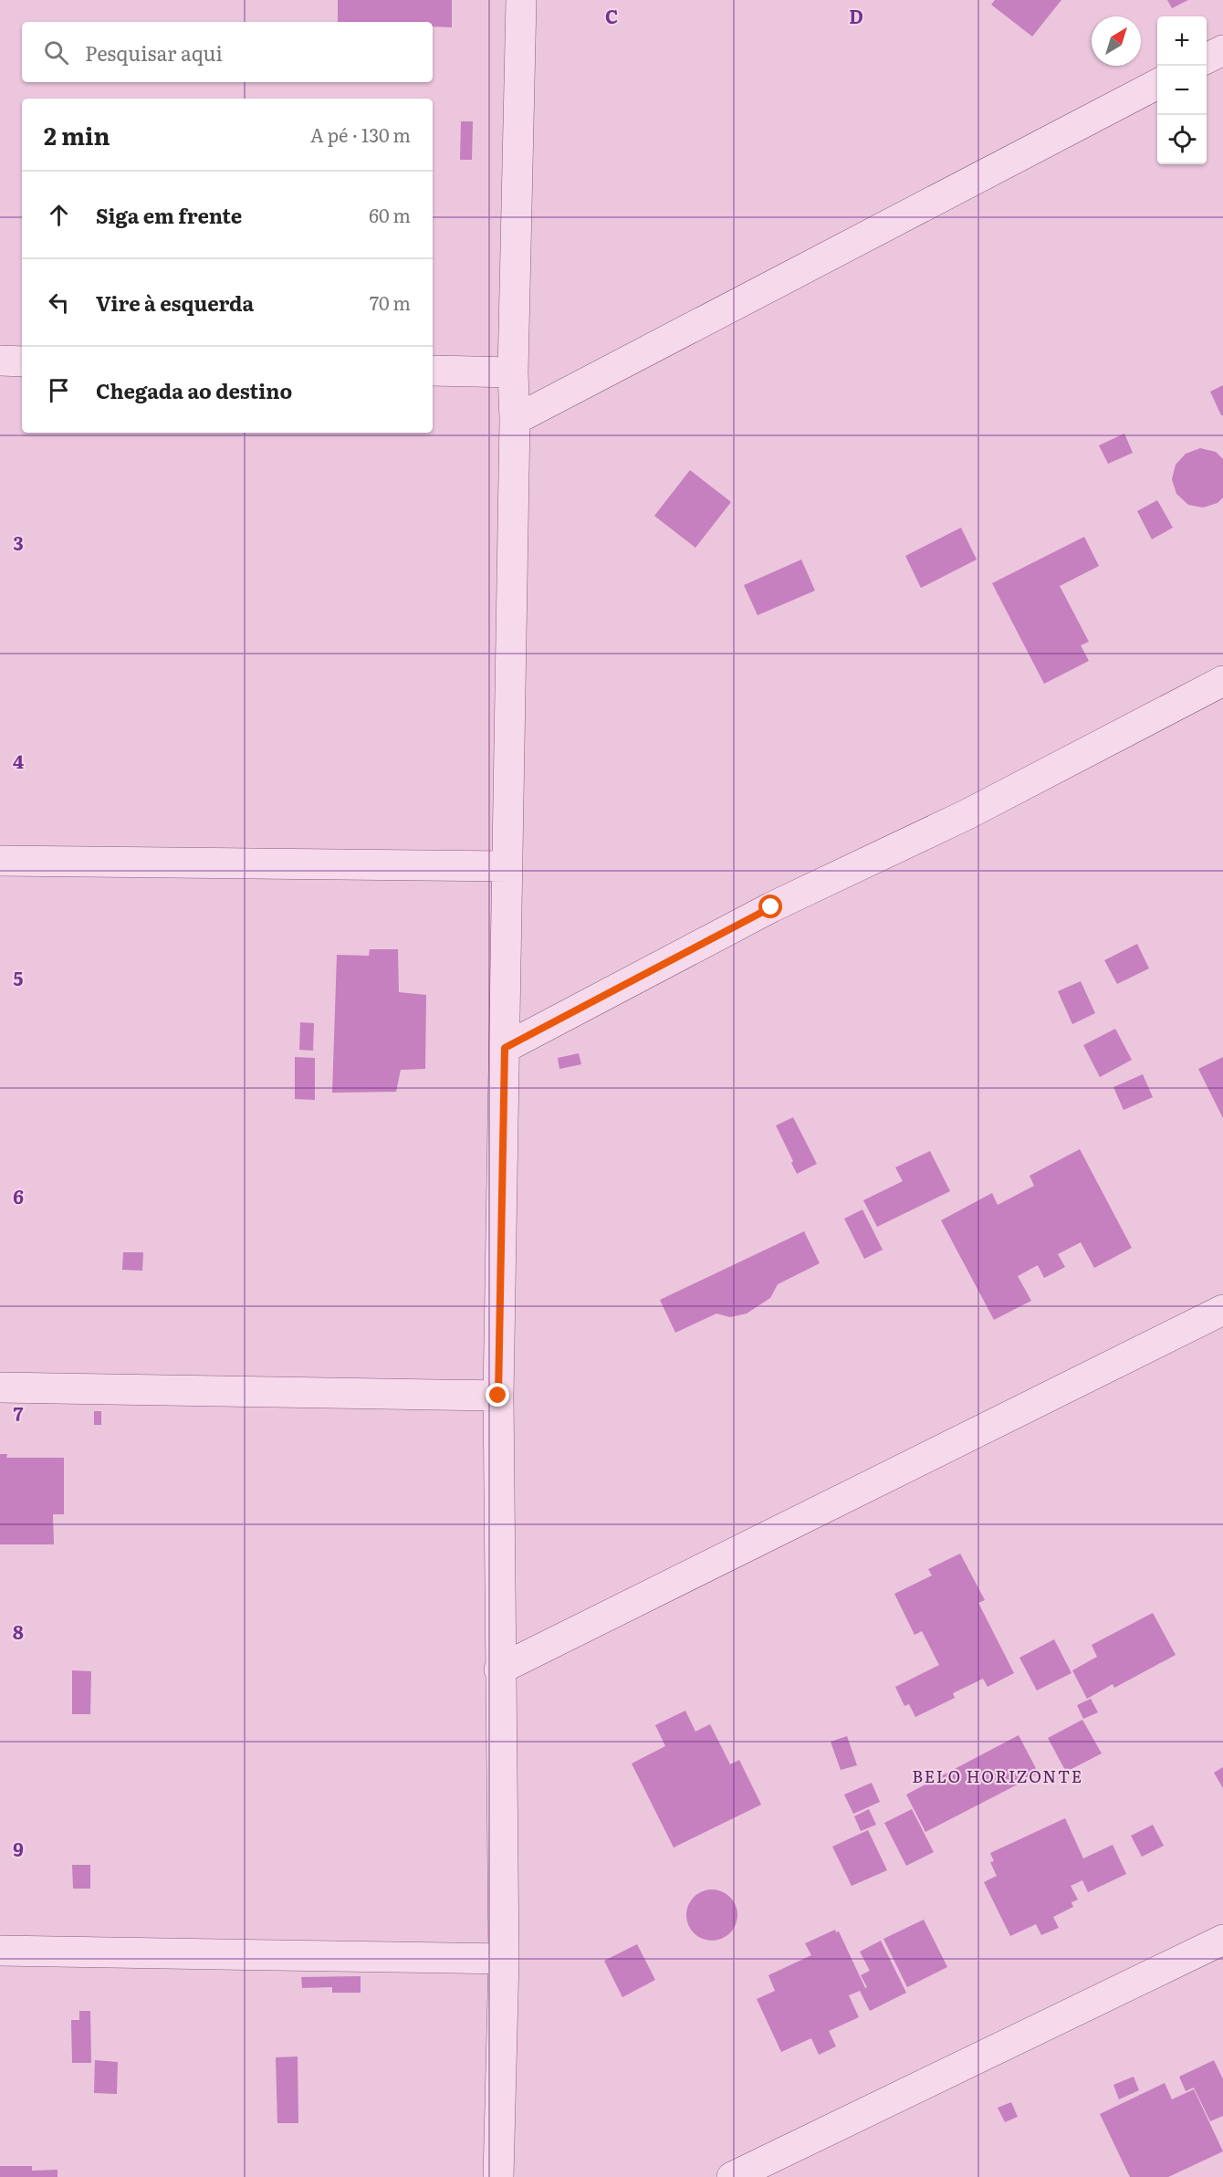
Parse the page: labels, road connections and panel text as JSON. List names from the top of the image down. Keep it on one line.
{"districts":["BELO HORIZONTE"],"north":"top right","page":{"map_buttons":["+","−"],"search":"Pesquisar aqui","heading":["2 min","A pé · 130 m"],"list":[["Siga em frente","60 m"],["Vire à esquerda","70 m"],"Chegada ao destino"]},"grid":{"columns":["C","D"],"rows":["3","4","5","6","7","8","9"]}}
